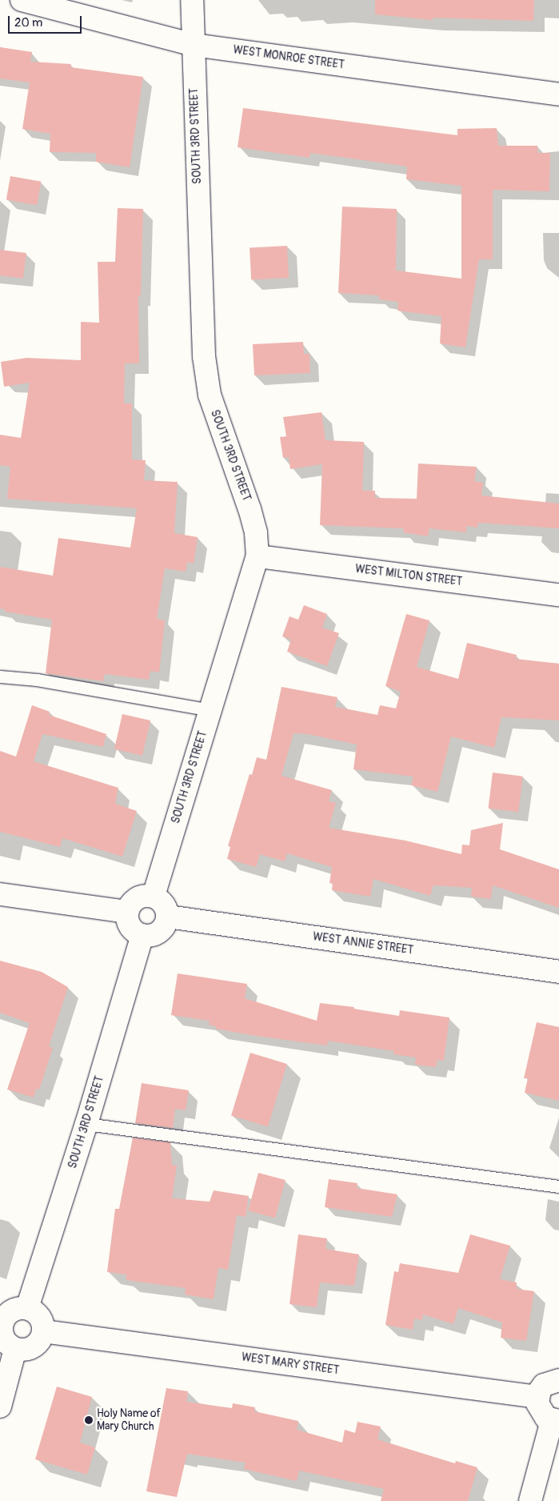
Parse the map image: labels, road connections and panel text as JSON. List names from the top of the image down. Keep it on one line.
{"streets":{"street":["WEST MONROE STREET","SOUTH 3RD STREET","WEST MILTON STREET","WEST ANNIE STREET","WEST MARY STREET"]},"crossings":[["WEST MONROE STREET","SOUTH 3RD STREET"],["SOUTH 3RD STREET","WEST MILTON STREET"],["SOUTH 3RD STREET","WEST ANNIE STREET"],["SOUTH 3RD STREET","WEST MARY STREET"]],"places":["Holy Name of Mary Church"],"scale_bar":"20 m"}
